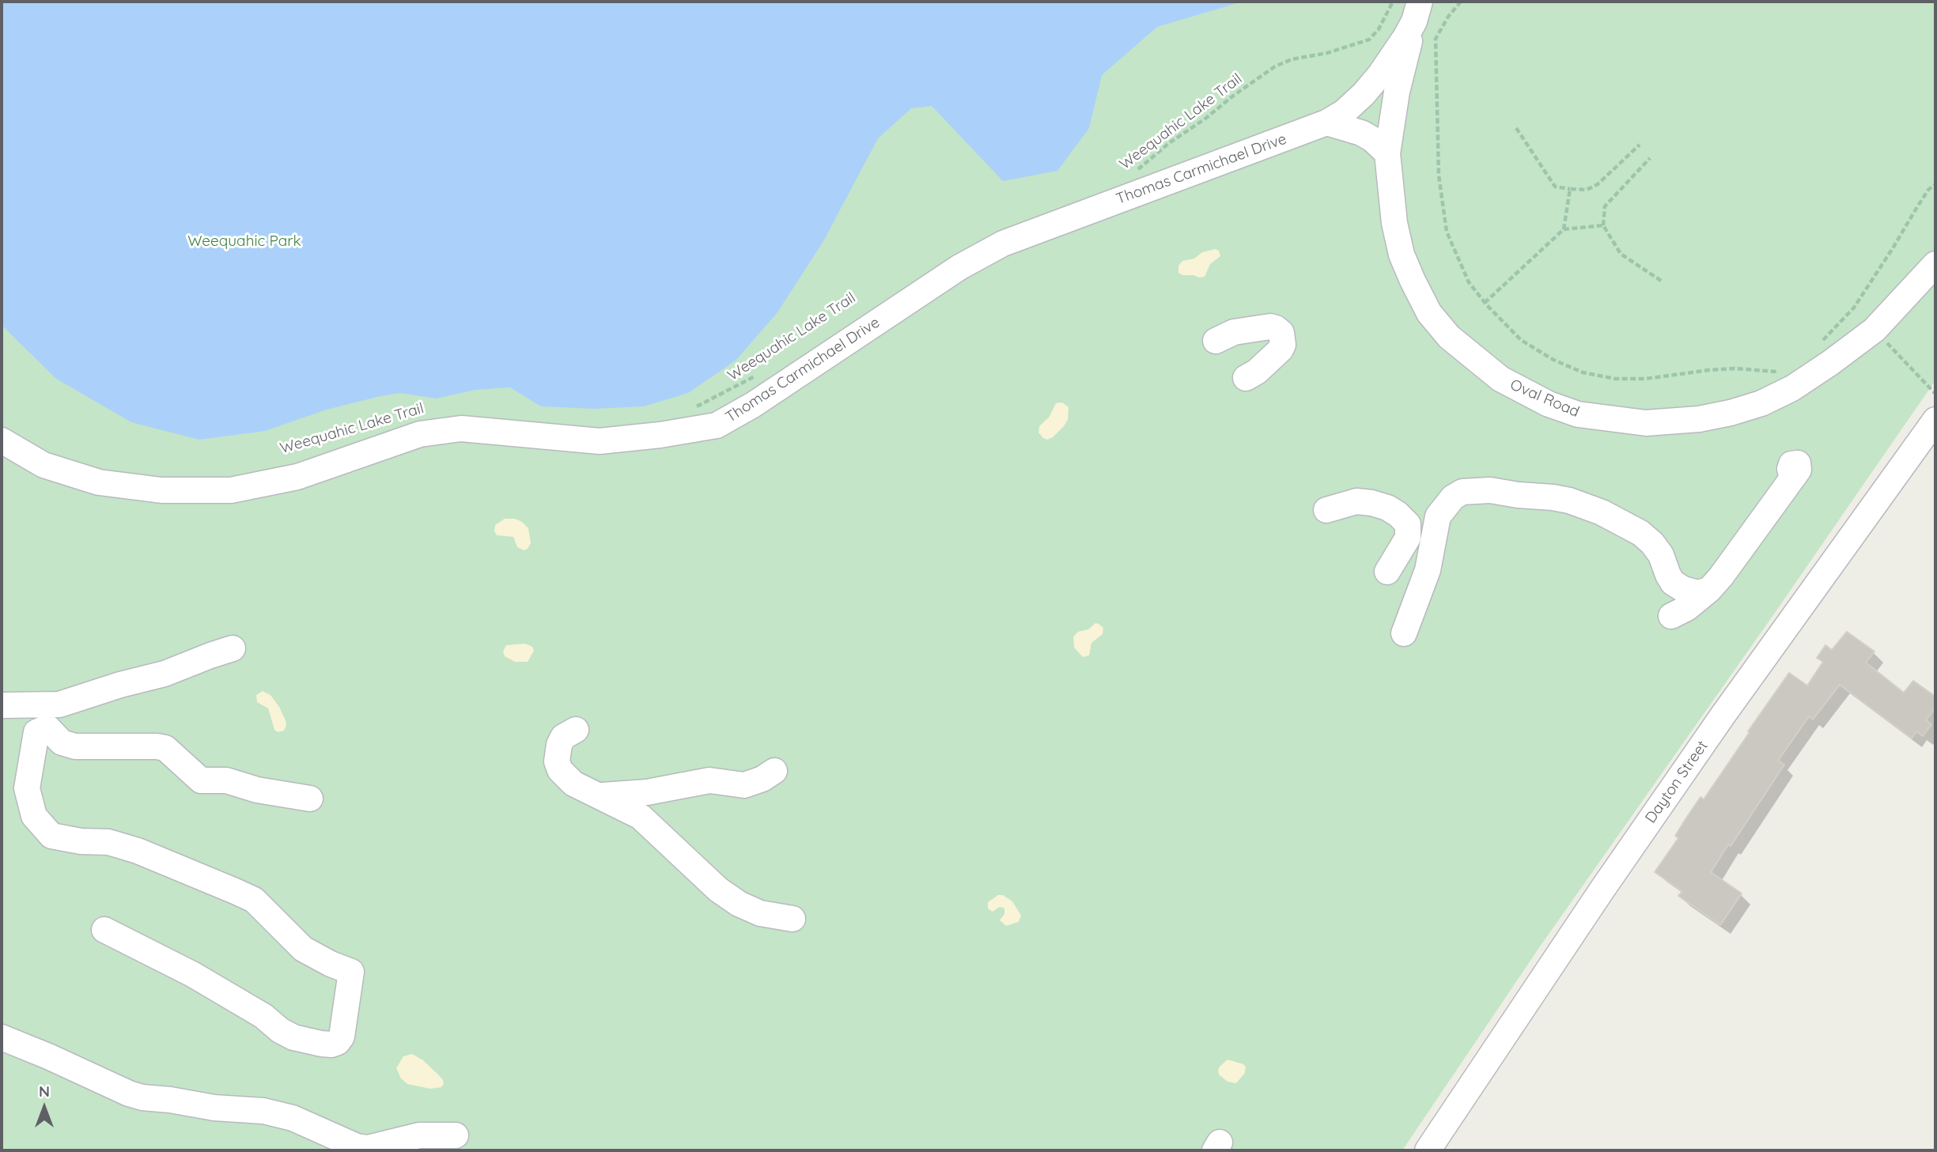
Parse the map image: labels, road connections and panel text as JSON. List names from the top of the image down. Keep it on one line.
{"streets":{"street":["Thomas Carmichael Drive","Oval Road","Dayton Street"],"path":["Weequahic Lake Trail"]},"crossings":[["Thomas Carmichael Drive","Oval Road"]],"parks":["Weequahic Park"],"north":"top"}
